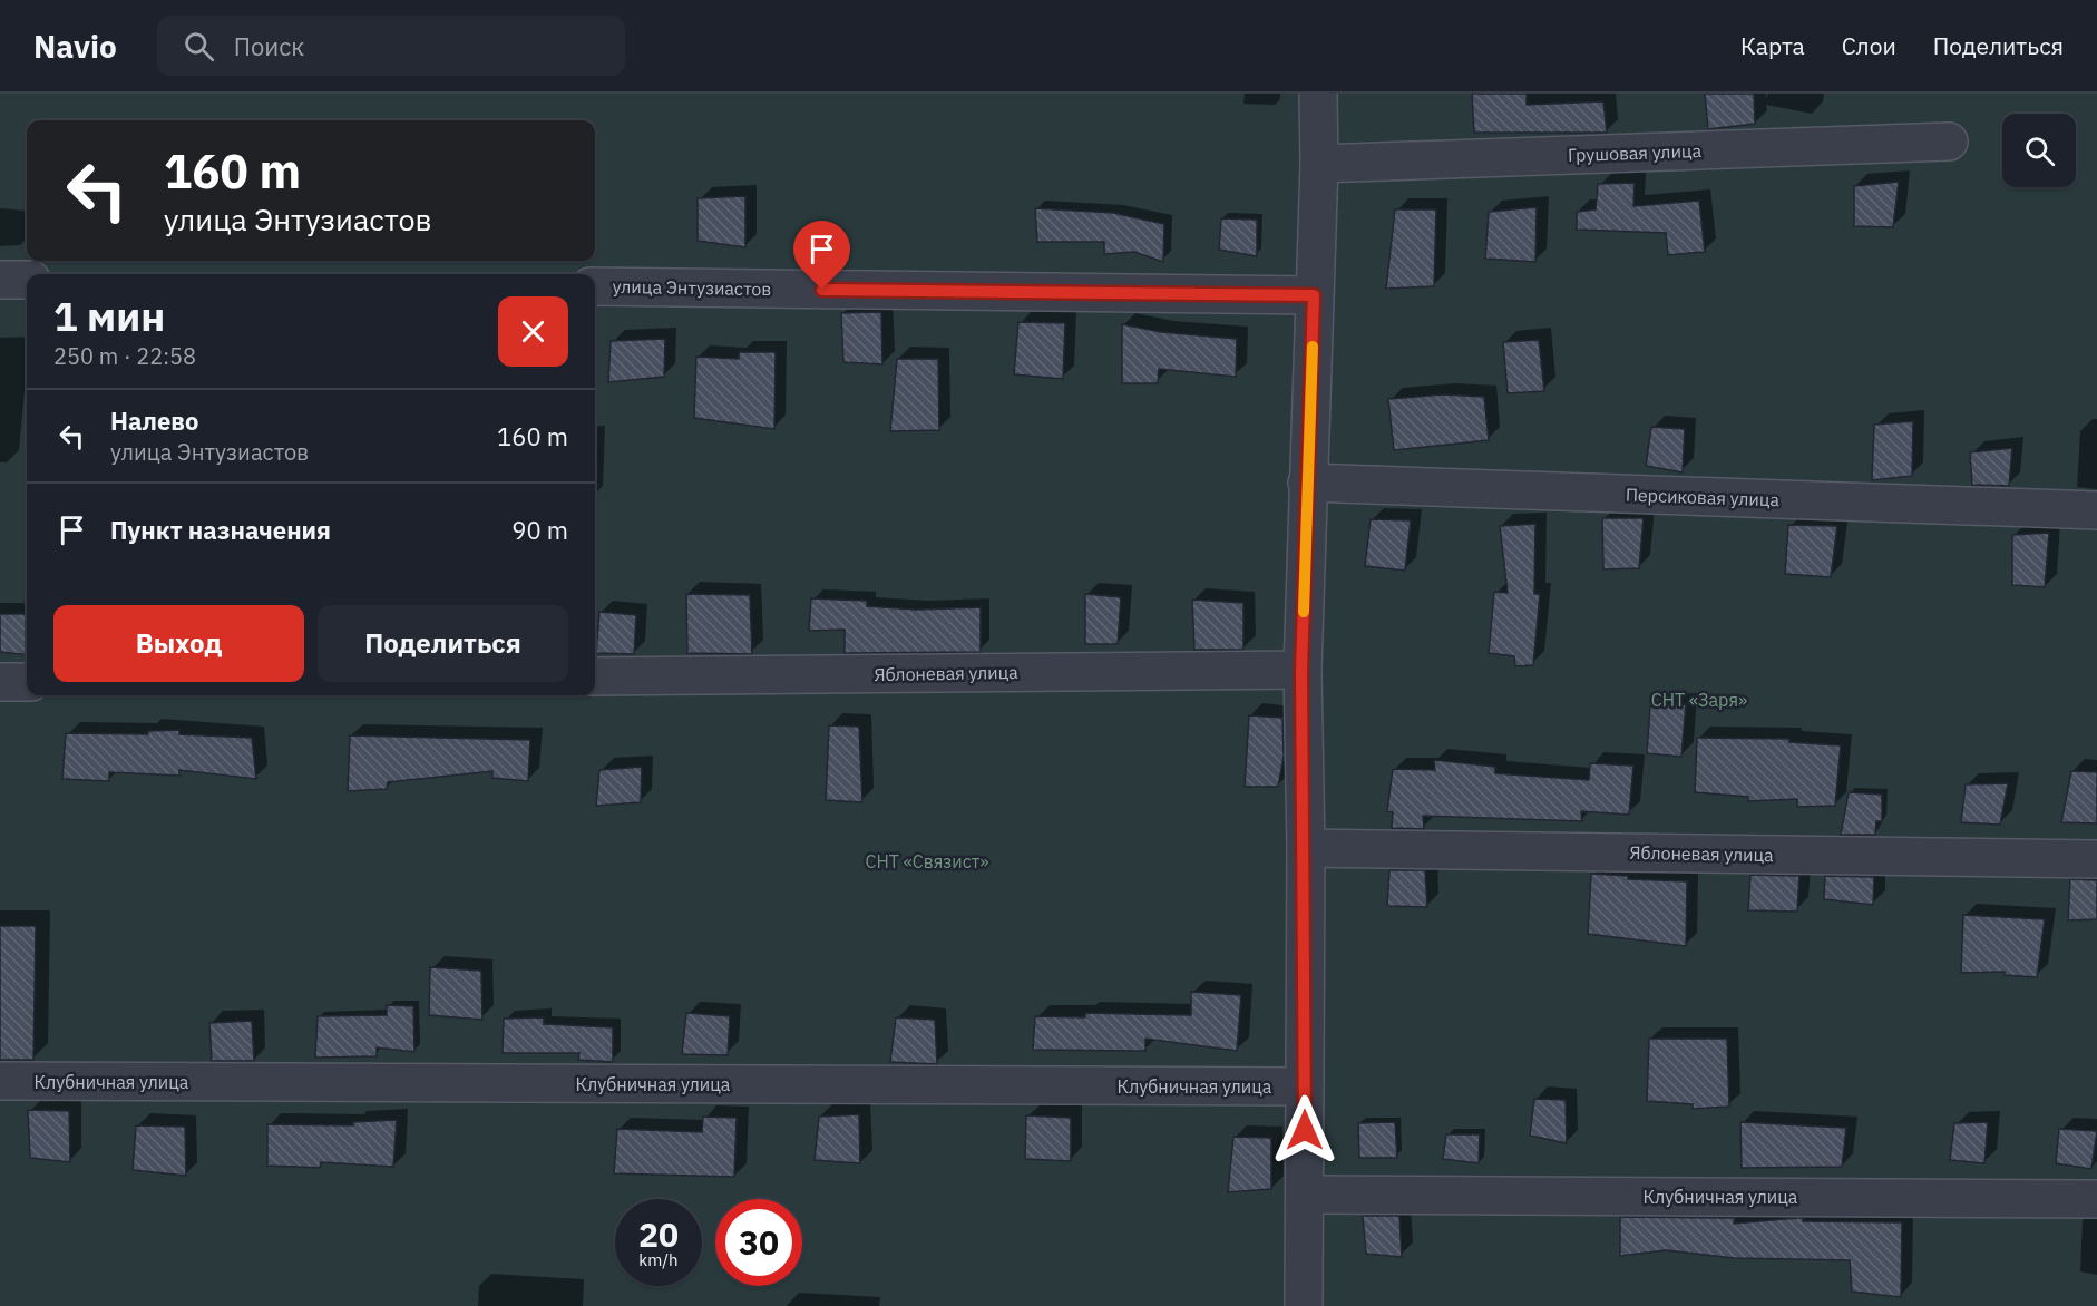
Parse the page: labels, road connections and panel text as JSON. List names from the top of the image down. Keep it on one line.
{"streets":{"street":["Грушовая улица","улица Энтузиастов","Персиковая улица","Яблоневая улица","Клубничная улица"]},"parks":["СНТ «Заря»","СНТ «Связист»"],"page":{"header":"Navio","search":"Поиск","nav":["Карта","Слои","Поделиться"],"turn":["160 m","улица Энтузиастов"],"heading":["1 мин","250 m · 22:58"],"list":[{"name":"Налево","note":"улица Энтузиастов","value":"160 m"},{"name":"Пункт назначения","value":"90 m"}],"buttons":["Выход","Поделиться"],"speed":"20 km/h","limit":"30"}}
